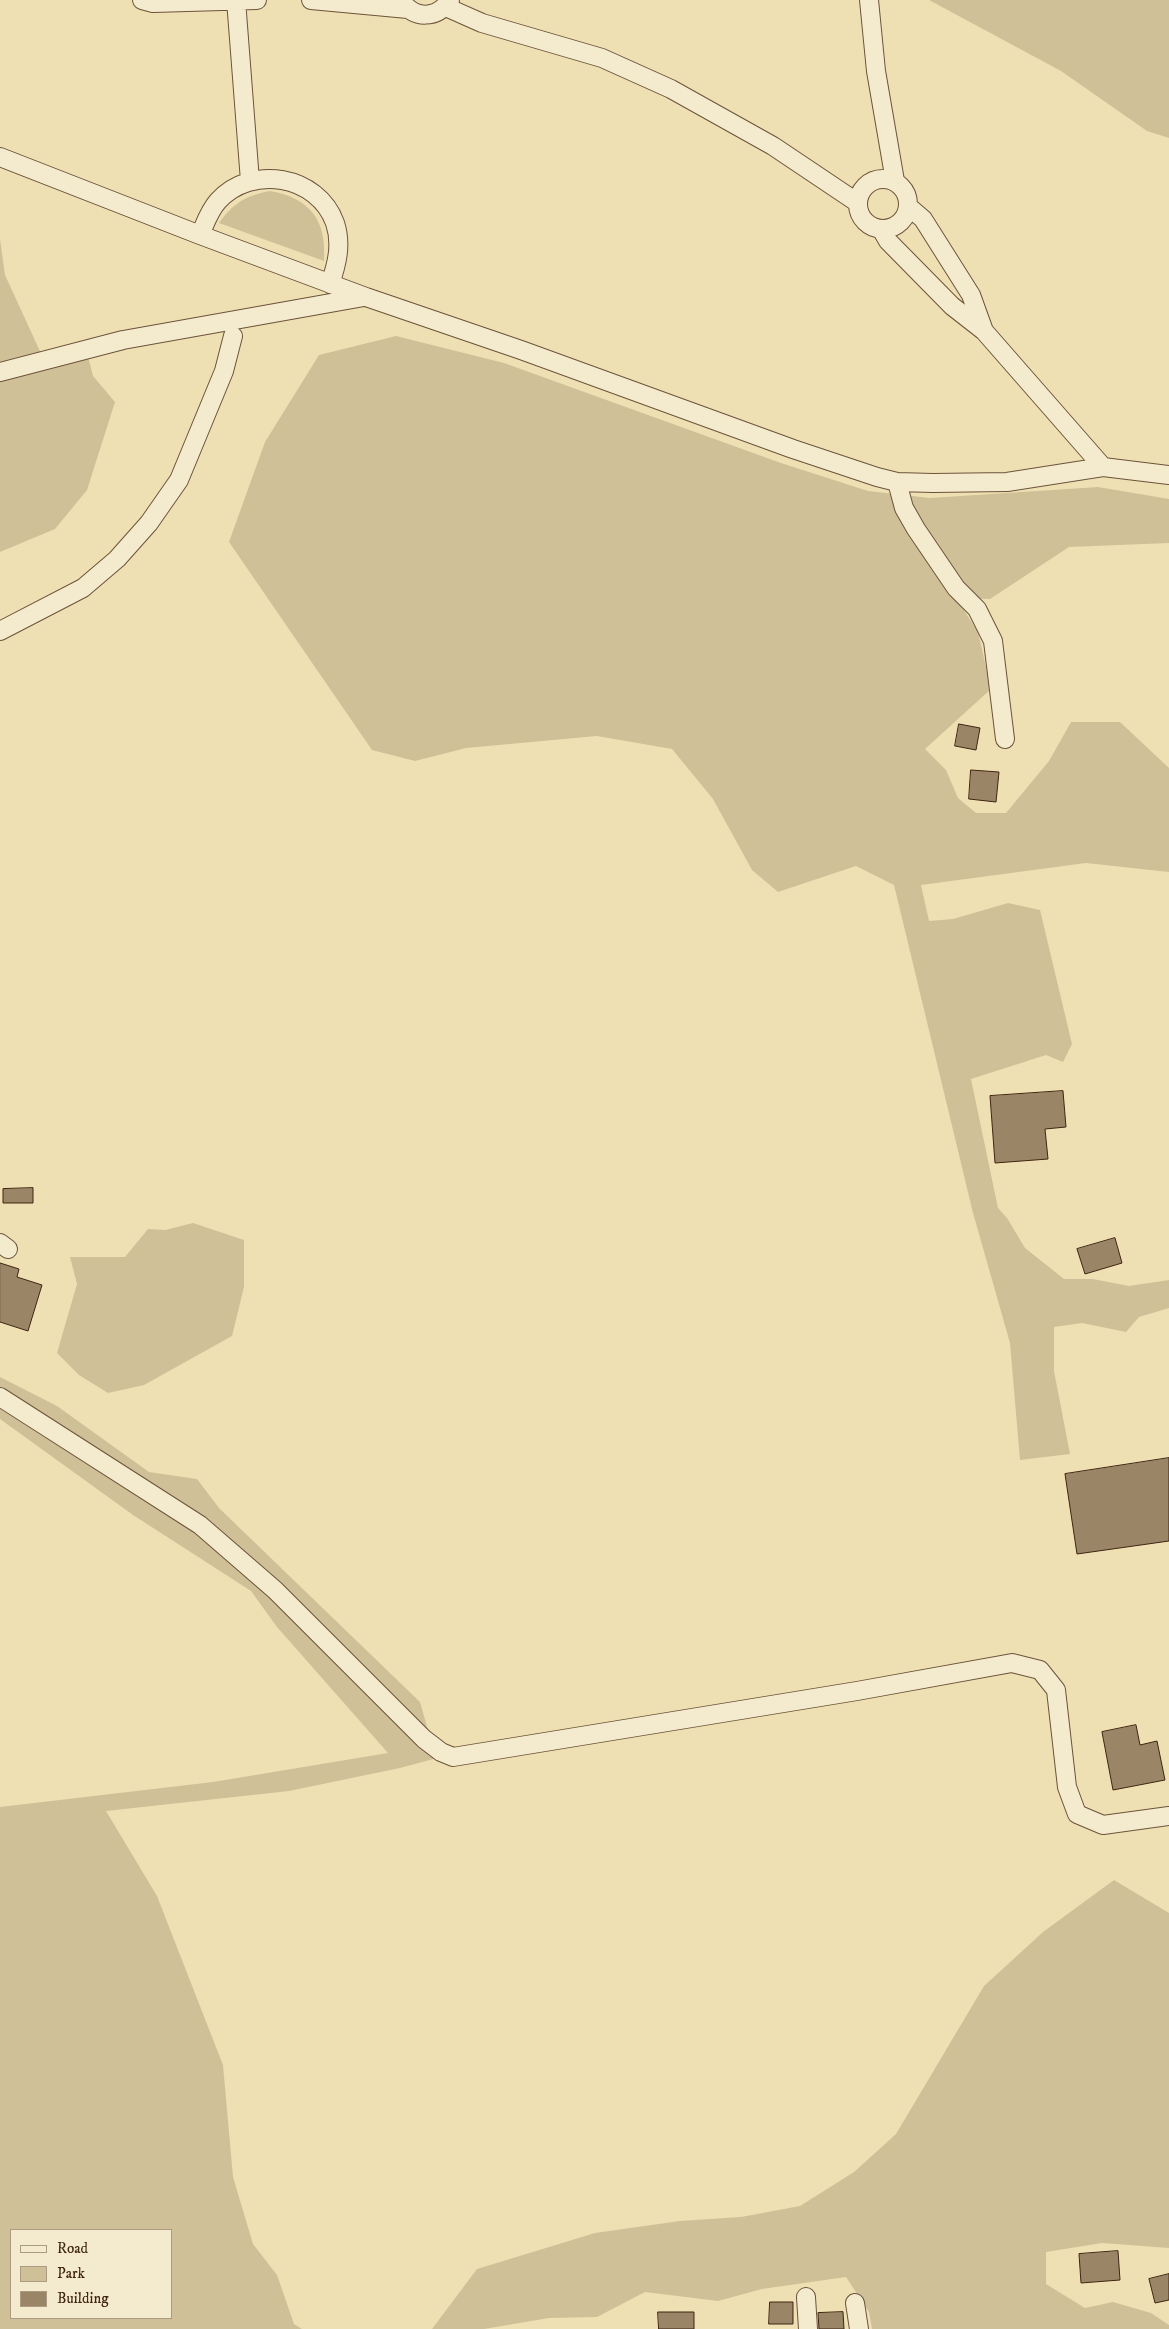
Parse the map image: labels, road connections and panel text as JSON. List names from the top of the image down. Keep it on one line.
{"legend":["Road","Park","Building"]}
